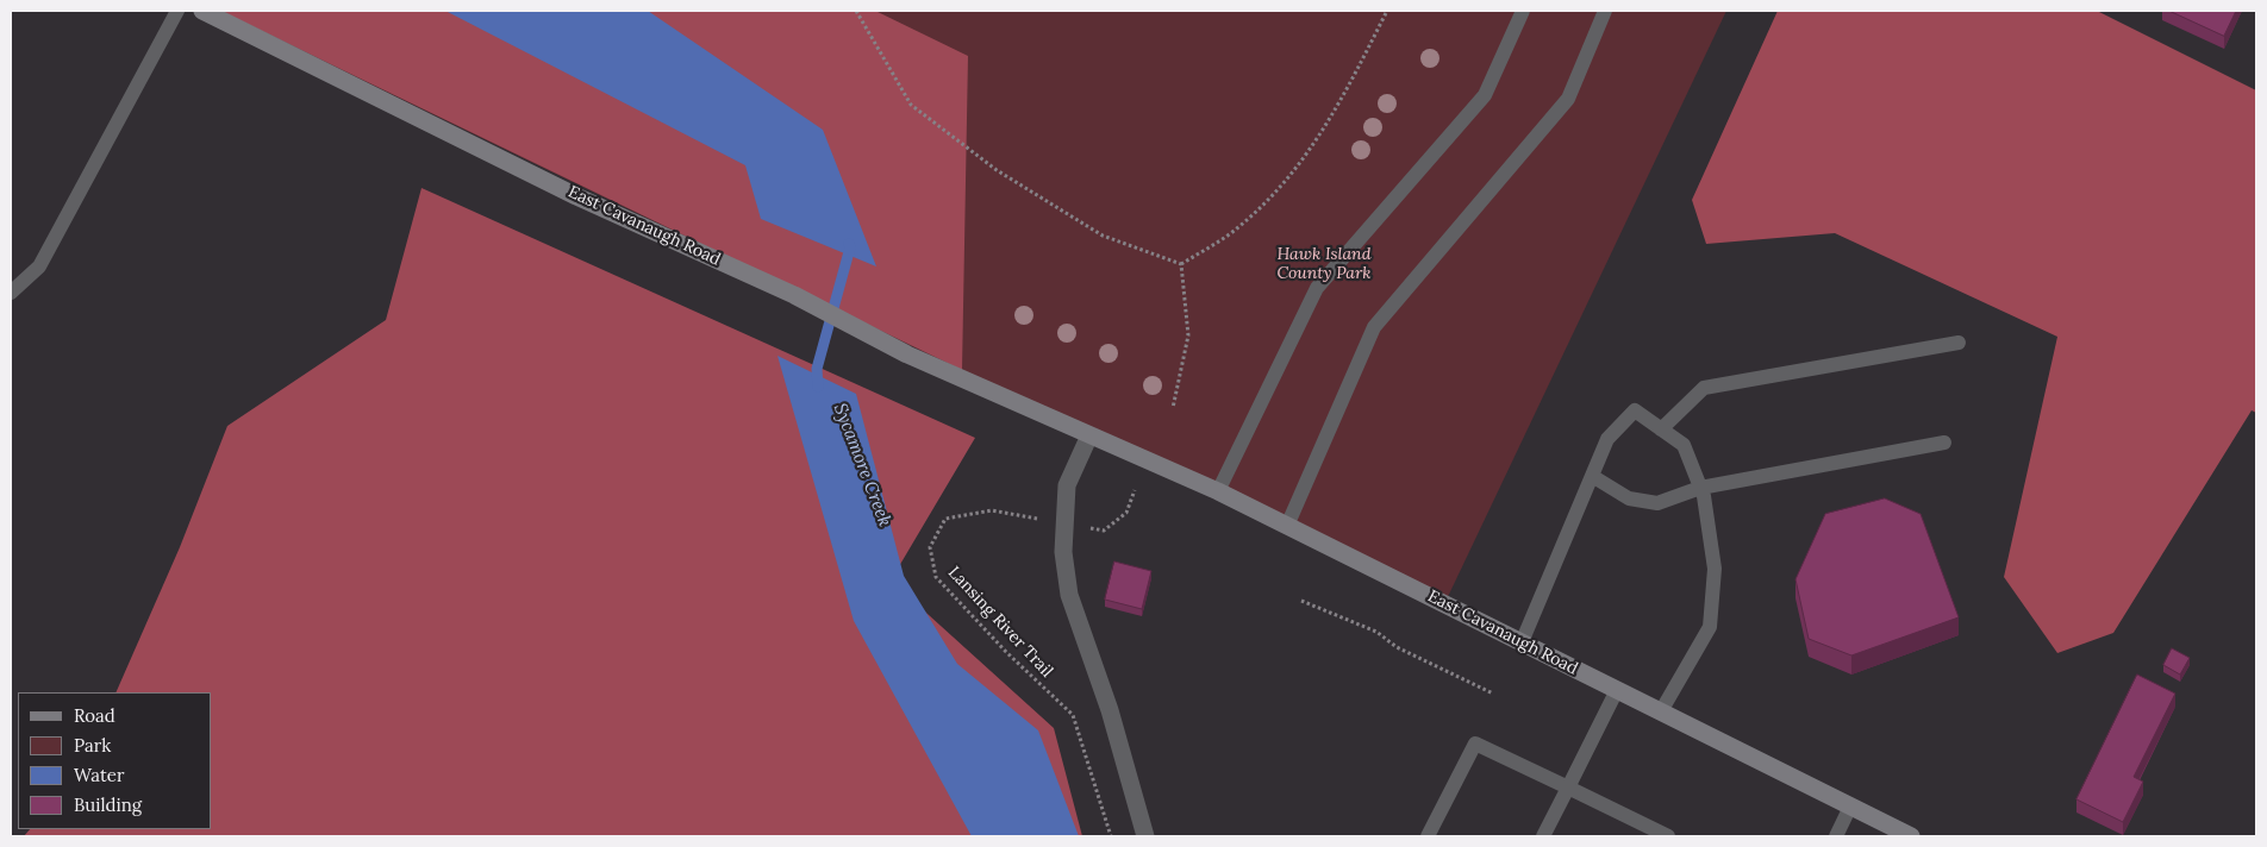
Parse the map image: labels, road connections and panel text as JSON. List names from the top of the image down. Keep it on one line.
{"streets":{"street":["East Cavanaugh Road"],"path":["Lansing River Trail"]},"water":["Sycamore Creek"],"parks":["Hawk Island County Park"],"legend":["Road","Park","Water","Building"]}
